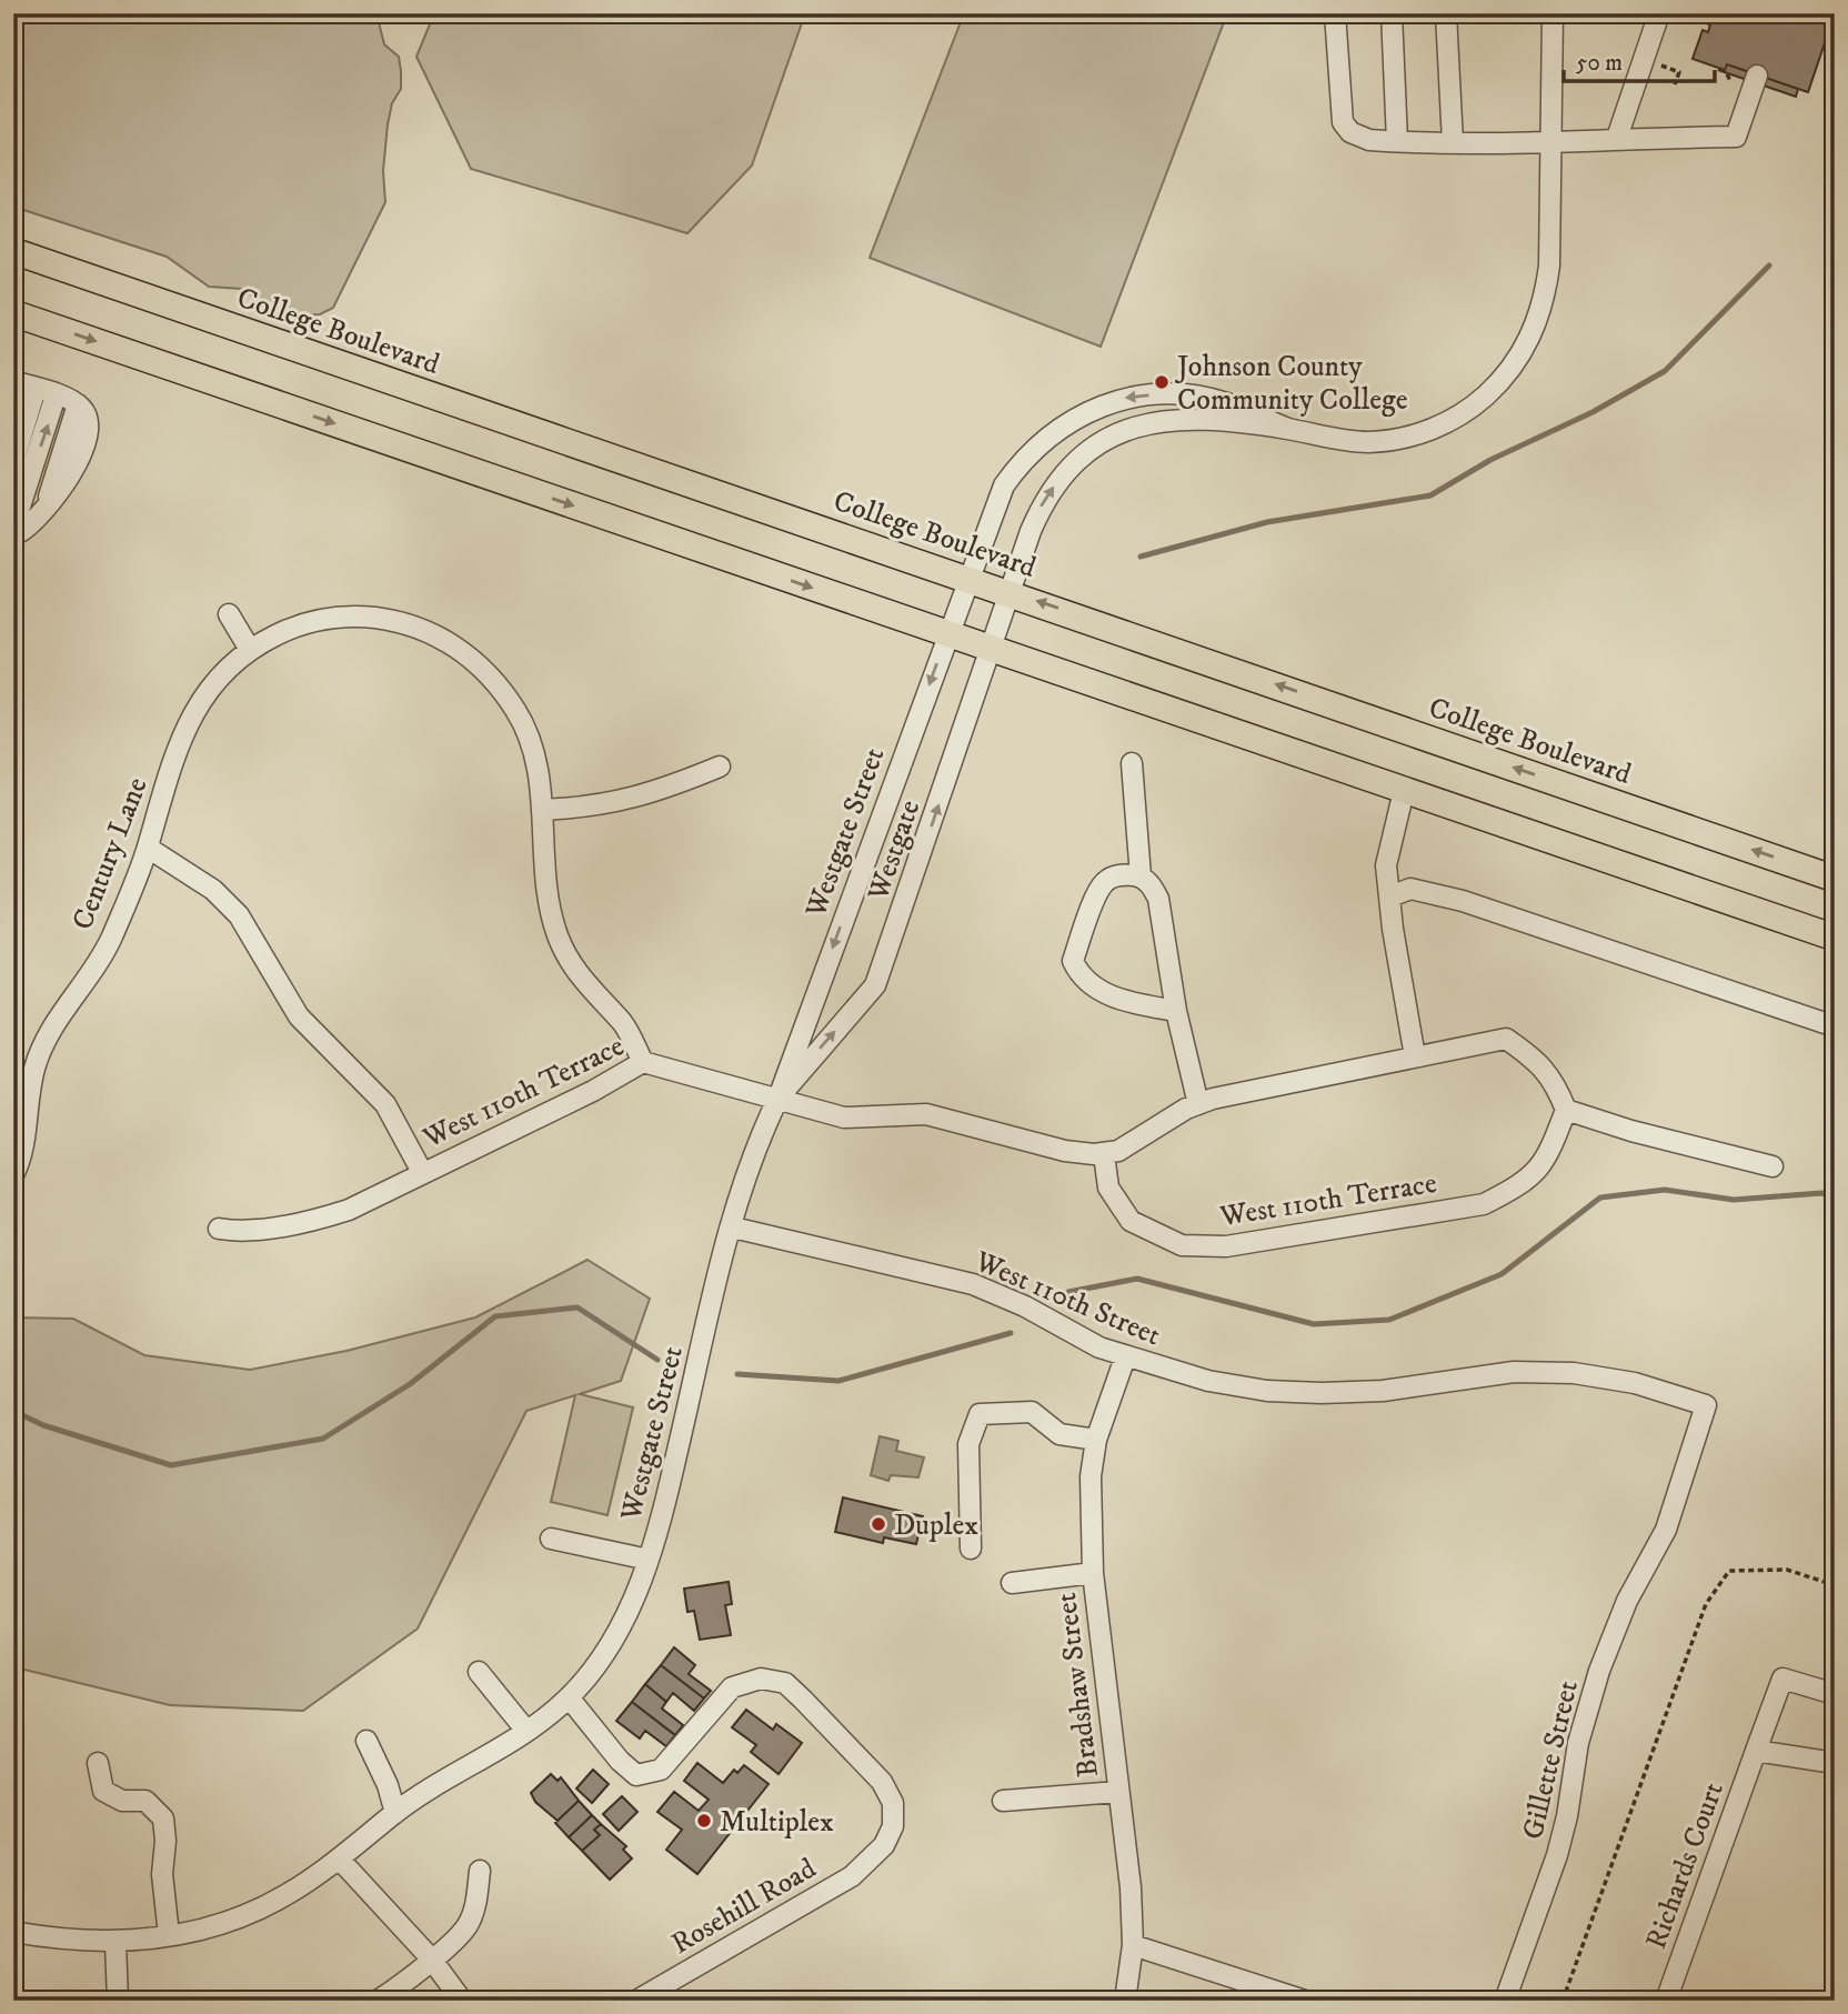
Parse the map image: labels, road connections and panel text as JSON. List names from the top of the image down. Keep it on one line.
{"streets":{"main road":["College Boulevard"],"street":["Westgate Street","Westgate","Century Lane","West 110th Terrace","West 110th Street","Bradshaw Street","Gillette Street","Richards Court","Rosehill Road"]},"crossings":[["College Boulevard","Westgate Street"],["College Boulevard","Westgate"],["Westgate Street","Westgate"],["Westgate Street","West 110th Terrace"],["Westgate Street","West 110th Street"],["Westgate Street","Rosehill Road"],["Westgate","West 110th Terrace"],["Century Lane","West 110th Terrace"],["West 110th Street","Bradshaw Street"],["West 110th Street","Gillette Street"]],"one_way":["Westgate"],"places":["Johnson County Community College","Duplex","Multiplex"],"scale_bar":"50 m"}
